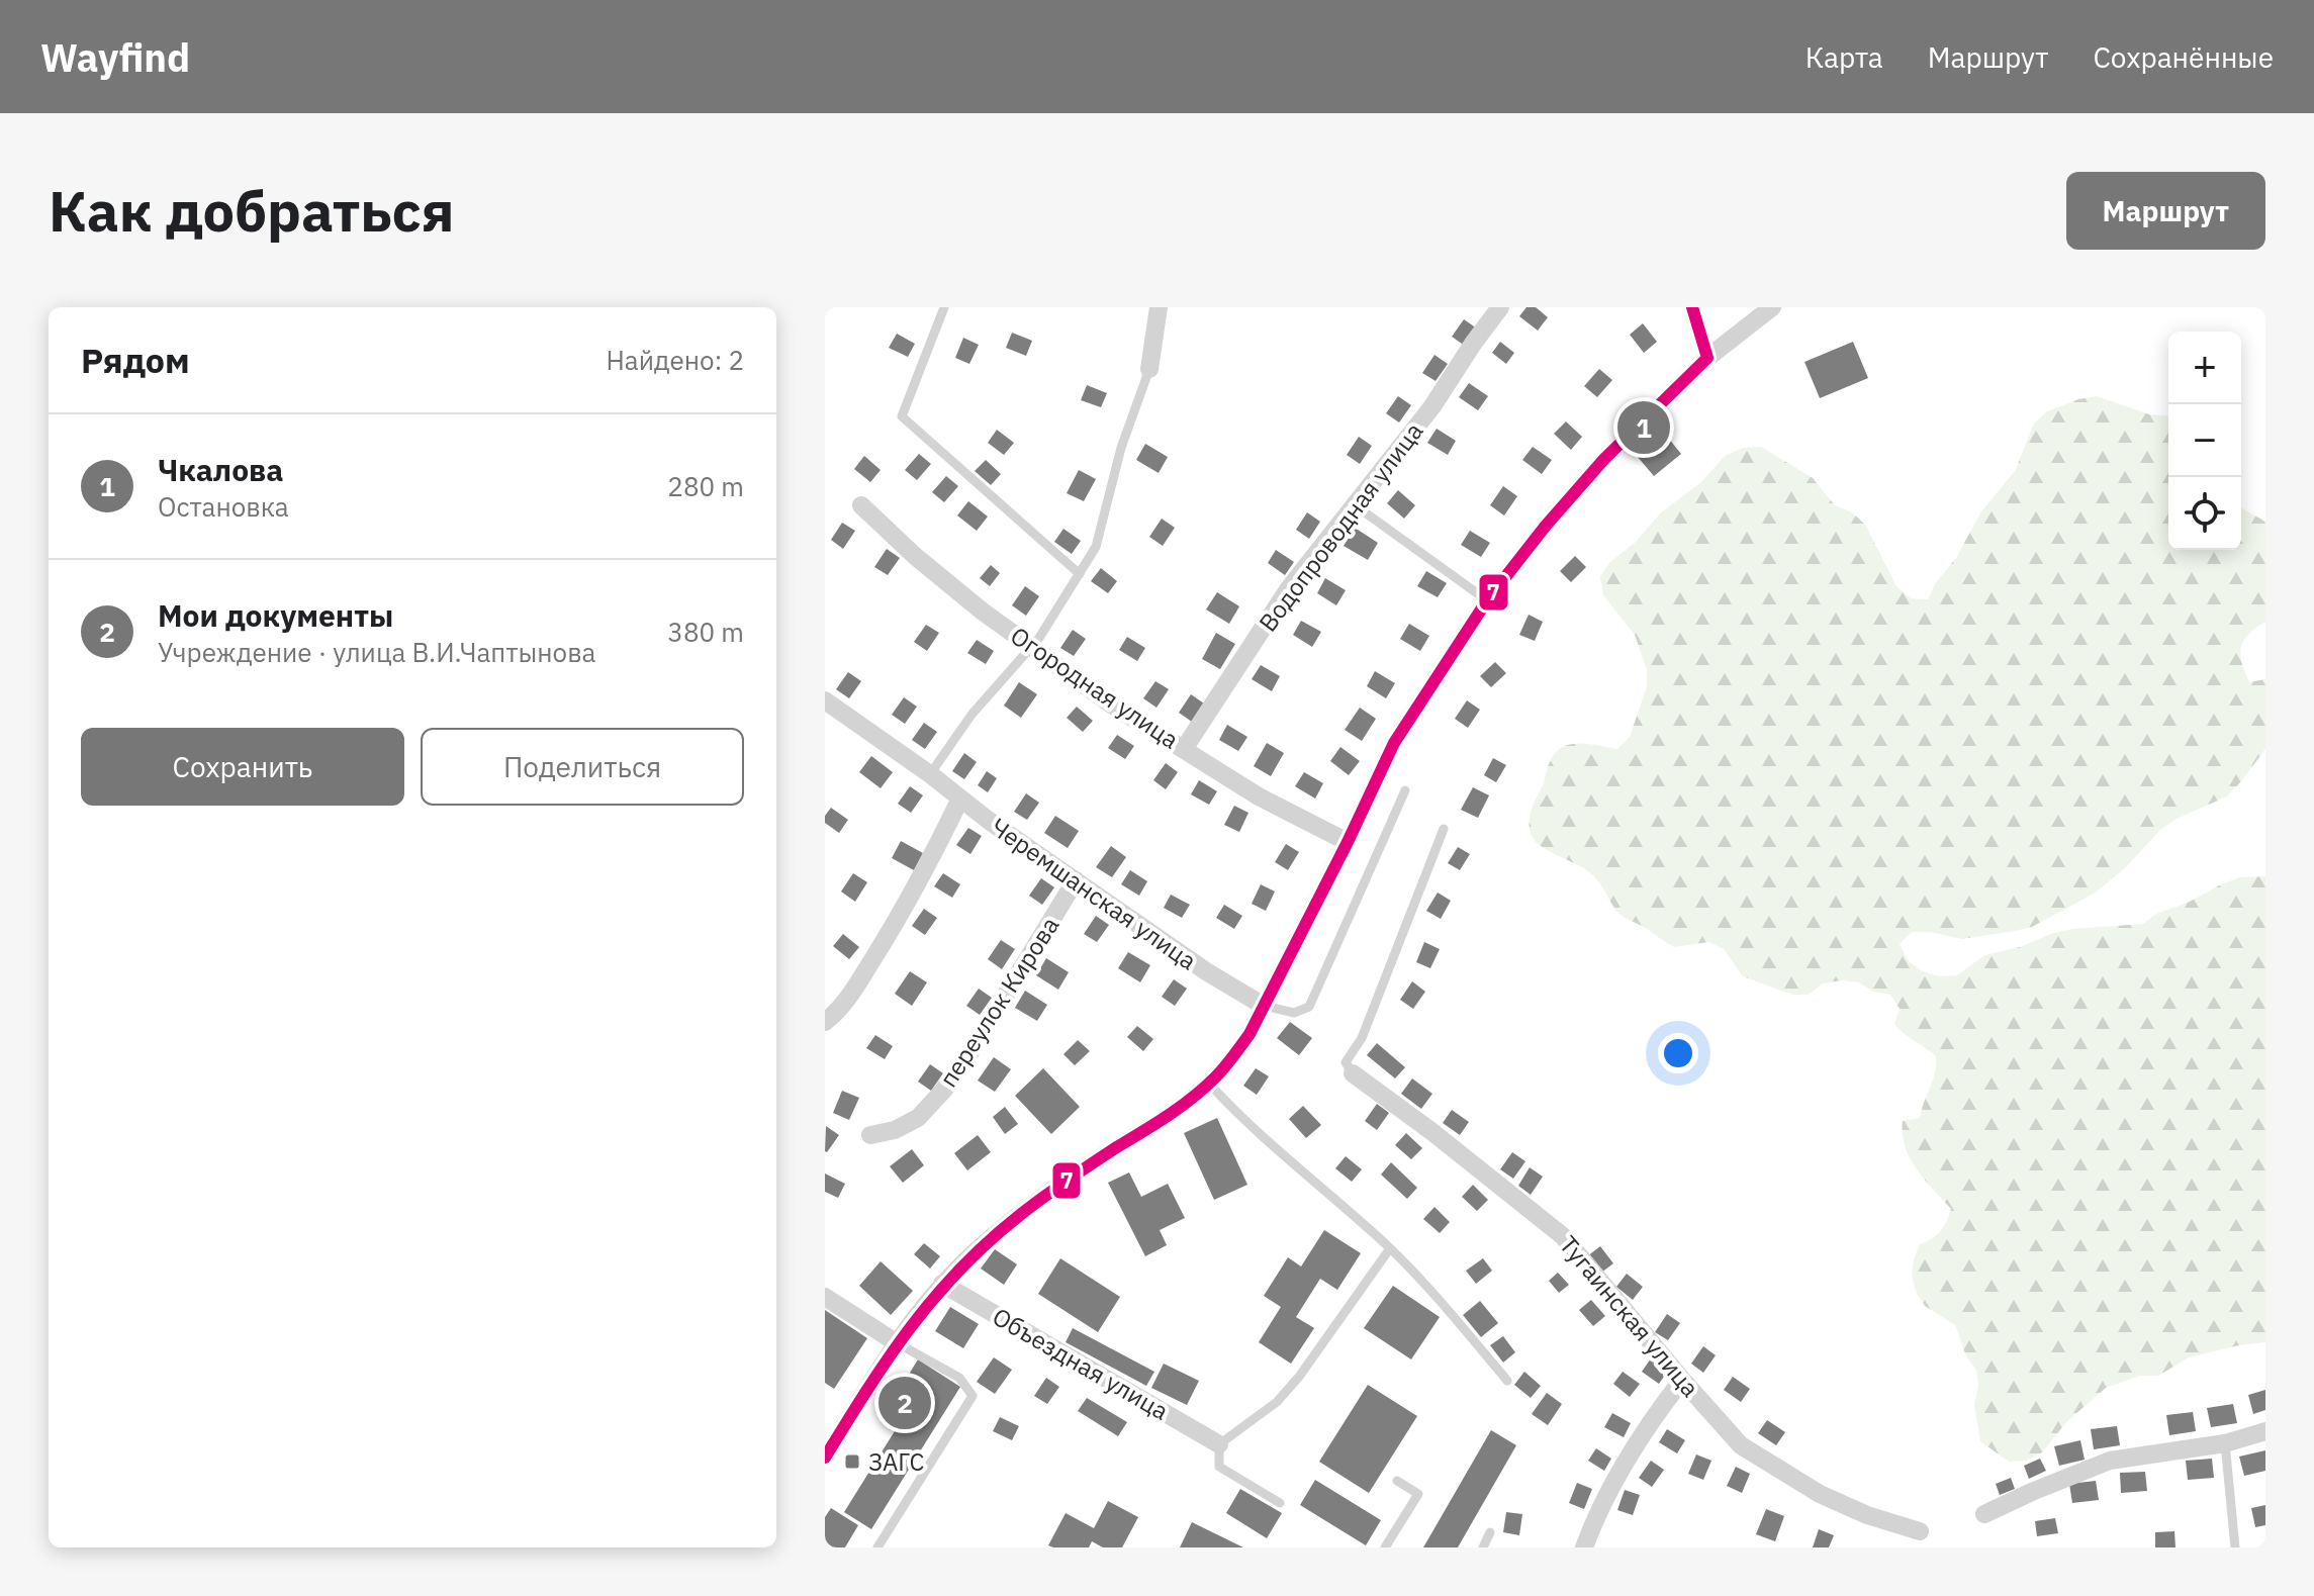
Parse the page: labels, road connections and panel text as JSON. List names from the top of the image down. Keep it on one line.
{"streets":{"street":["Водопроводная улица","Огородная улица","Черемшанская улица","переулок Кирова","Тугаинская улица","Объездная улица"]},"crossings":[["Водопроводная улица","Огородная улица"],["Черемшанская улица","переулок Кирова"]],"places":{"transit":["ЗАГС"]},"lines":["transit line 7"],"page":{"header":"Wayfind","nav":["Карта","Маршрут","Сохранённые"],"buttons":["Маршрут",["Сохранить","Поделиться"]],"title":"Как добраться","heading":["Рядом","Найдено: 2"],"map_buttons":["+","−"],"pins":["1","2"],"list":[{"mark":"1","name":"Чкалова","note":"Остановка","value":"280 m"},{"mark":"2","name":"Мои документы","note":"Учреждение · улица В.И.Чаптынова","value":"380 m"}]}}
